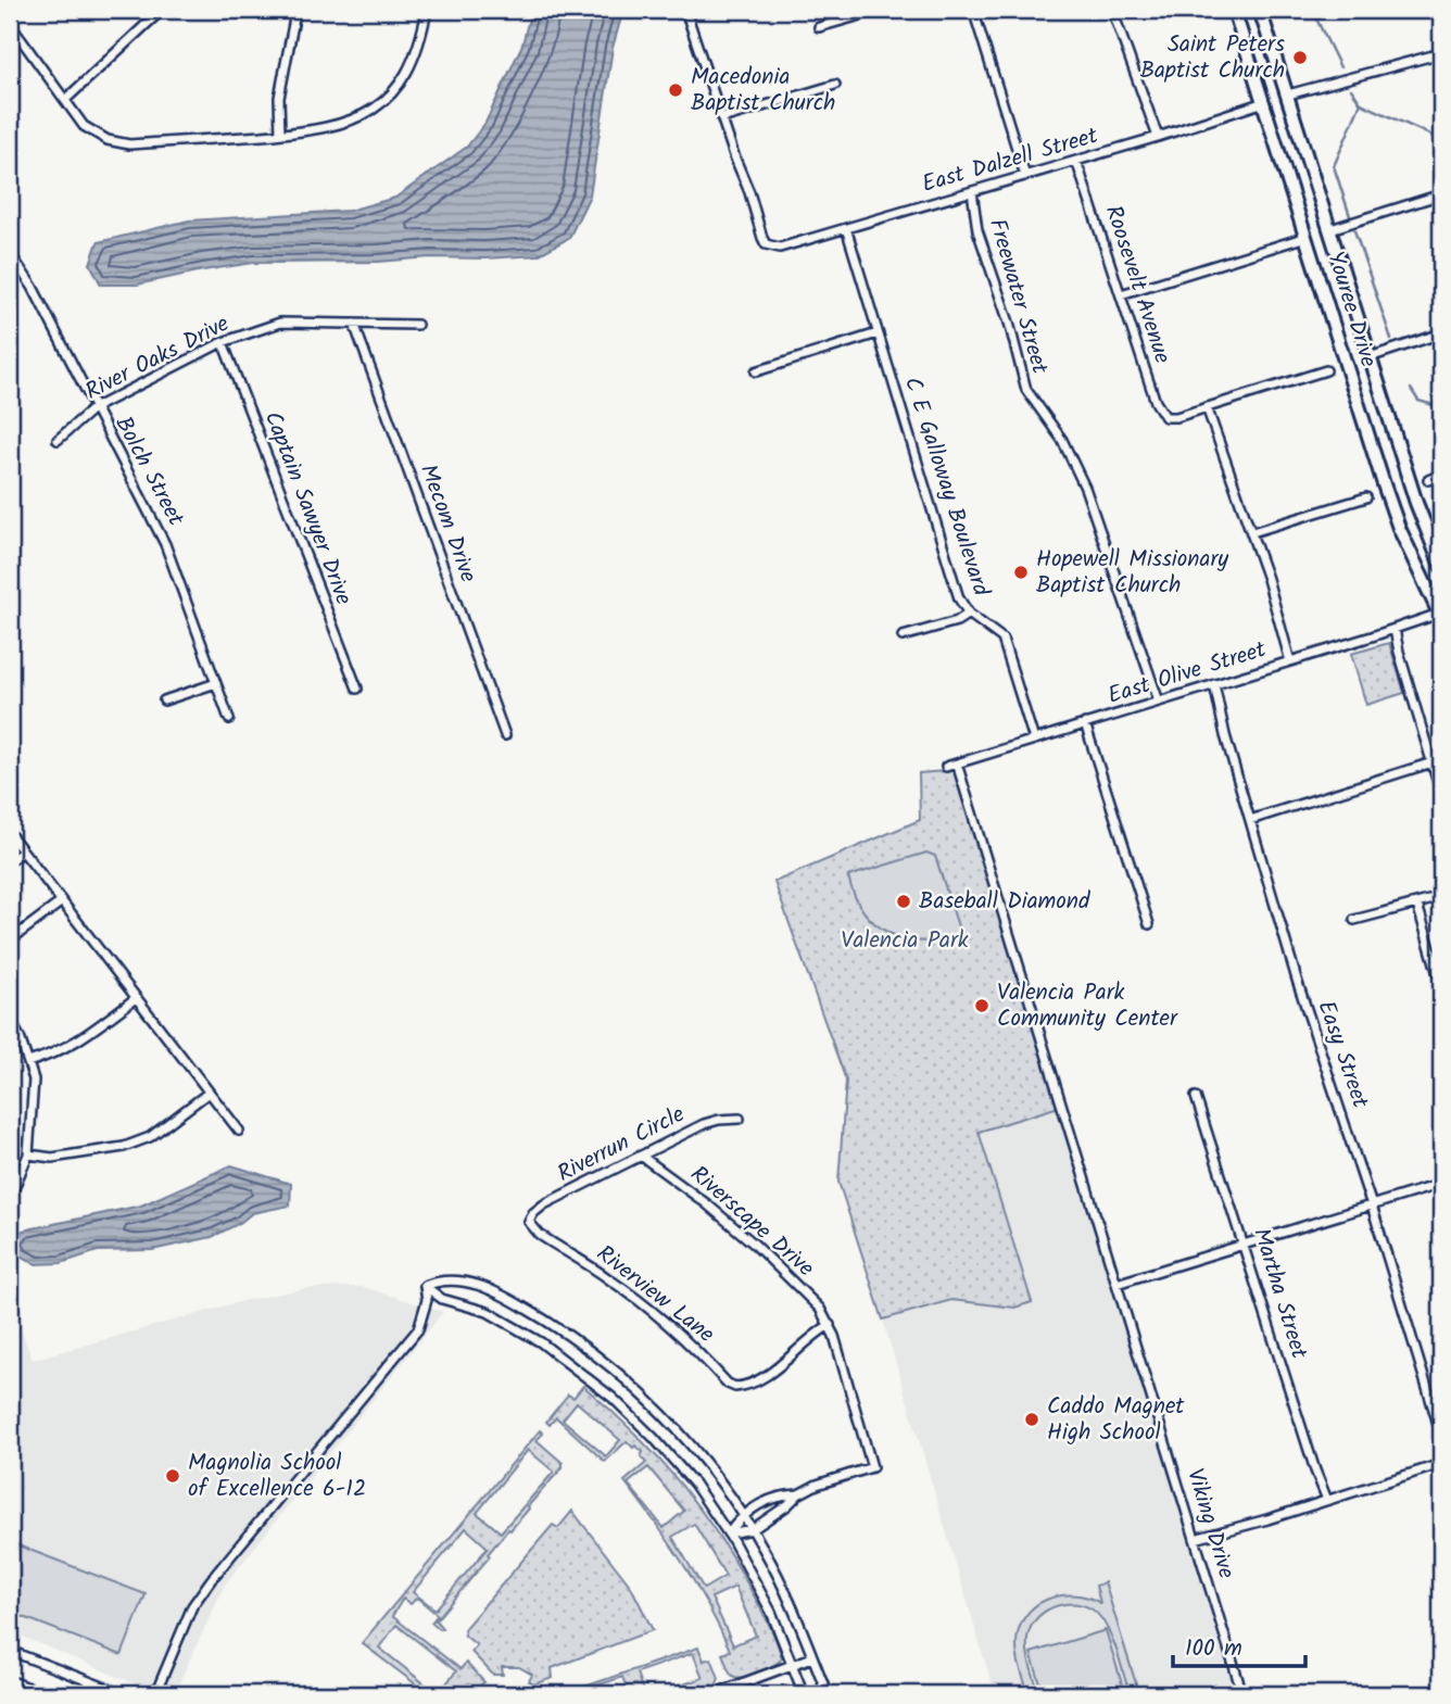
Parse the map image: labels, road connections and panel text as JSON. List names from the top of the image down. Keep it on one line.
{"streets":{"main road":["Youree Drive"],"street":["East Dalzell Street","Roosevelt Avenue","Freewater Street","River Oaks Drive","Bolch Street","C E Galloway Boulevard","Captain Sawyer Drive","Mecom Drive","East Olive Street","Easy Street","Riverrun Circle","Riverscape Drive","Martha Street","Riverview Lane","Viking Drive"]},"crossings":[["East Dalzell Street","Roosevelt Avenue"],["East Dalzell Street","Freewater Street"],["East Dalzell Street","Youree Drive"],["East Dalzell Street","C E Galloway Boulevard"],["Freewater Street","East Olive Street"],["Youree Drive","East Olive Street"],["River Oaks Drive","Bolch Street"],["River Oaks Drive","Captain Sawyer Drive"],["River Oaks Drive","Mecom Drive"],["C E Galloway Boulevard","East Olive Street"],["East Olive Street","Easy Street"],["East Olive Street","Viking Drive"],["Riverrun Circle","Riverscape Drive"],["Riverrun Circle","Riverview Lane"],["Riverscape Drive","Riverview Lane"]],"parks":["Valencia Park"],"places":["Saint Peters Baptist Church","Macedonia Baptist Church","Hopewell Missionary Baptist Church","Baseball Diamond","Valencia Park Community Center","Caddo Magnet High School","Magnolia School of Excellence 6-12"],"scale_bar":"100 m"}
